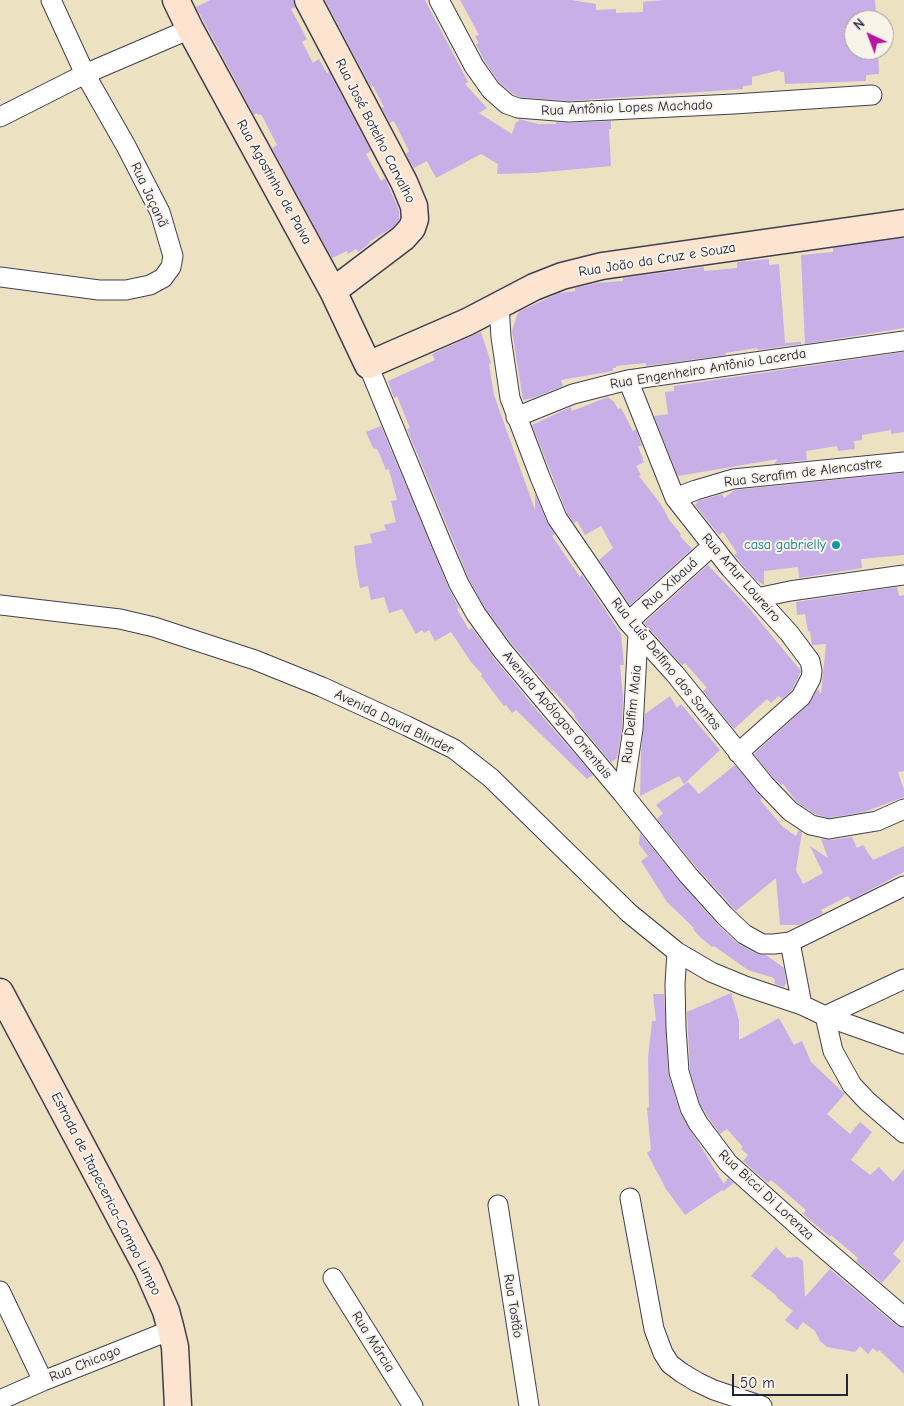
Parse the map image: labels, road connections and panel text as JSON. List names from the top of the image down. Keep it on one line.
{"streets":{"main road":["Rua José Botelho Carvalho","Rua Agostinho de Paiva","Rua João da Cruz e Souza","Estrada de Itapecerica-Campo Limpo"],"street":["Rua Antônio Lopes Machado","Rua Jaçanã","Rua Engenheiro Antônio Lacerda","Rua Serafim de Alencastre","Rua Artur Loureiro","Rua Xibauá","Rua Luís Delfino dos Santos","Rua Delfim Maia","Avenida Apólogos Orientais","Avenida David Blinder","Rua Bicci Di Lorenza","Rua Tostão","Rua Márcia","Rua Chicago"]},"crossings":[["Rua José Botelho Carvalho","Rua Agostinho de Paiva"],["Rua Agostinho de Paiva","Rua João da Cruz e Souza"],["Rua Agostinho de Paiva","Avenida Apólogos Orientais"],["Rua João da Cruz e Souza","Rua Luís Delfino dos Santos"],["Rua João da Cruz e Souza","Avenida Apólogos Orientais"],["Rua Engenheiro Antônio Lacerda","Rua Artur Loureiro"],["Rua Engenheiro Antônio Lacerda","Rua Luís Delfino dos Santos"],["Rua Serafim de Alencastre","Rua Artur Loureiro"],["Rua Artur Loureiro","Rua Xibauá"],["Rua Artur Loureiro","Rua Luís Delfino dos Santos"],["Rua Xibauá","Rua Luís Delfino dos Santos"],["Rua Xibauá","Rua Delfim Maia"],["Rua Luís Delfino dos Santos","Rua Delfim Maia"],["Rua Delfim Maia","Avenida Apólogos Orientais"],["Avenida David Blinder","Rua Bicci Di Lorenza"],["Estrada de Itapecerica-Campo Limpo","Rua Chicago"]],"places":["casa gabrielly"],"scale_bar":"50 m","north":"top left"}
